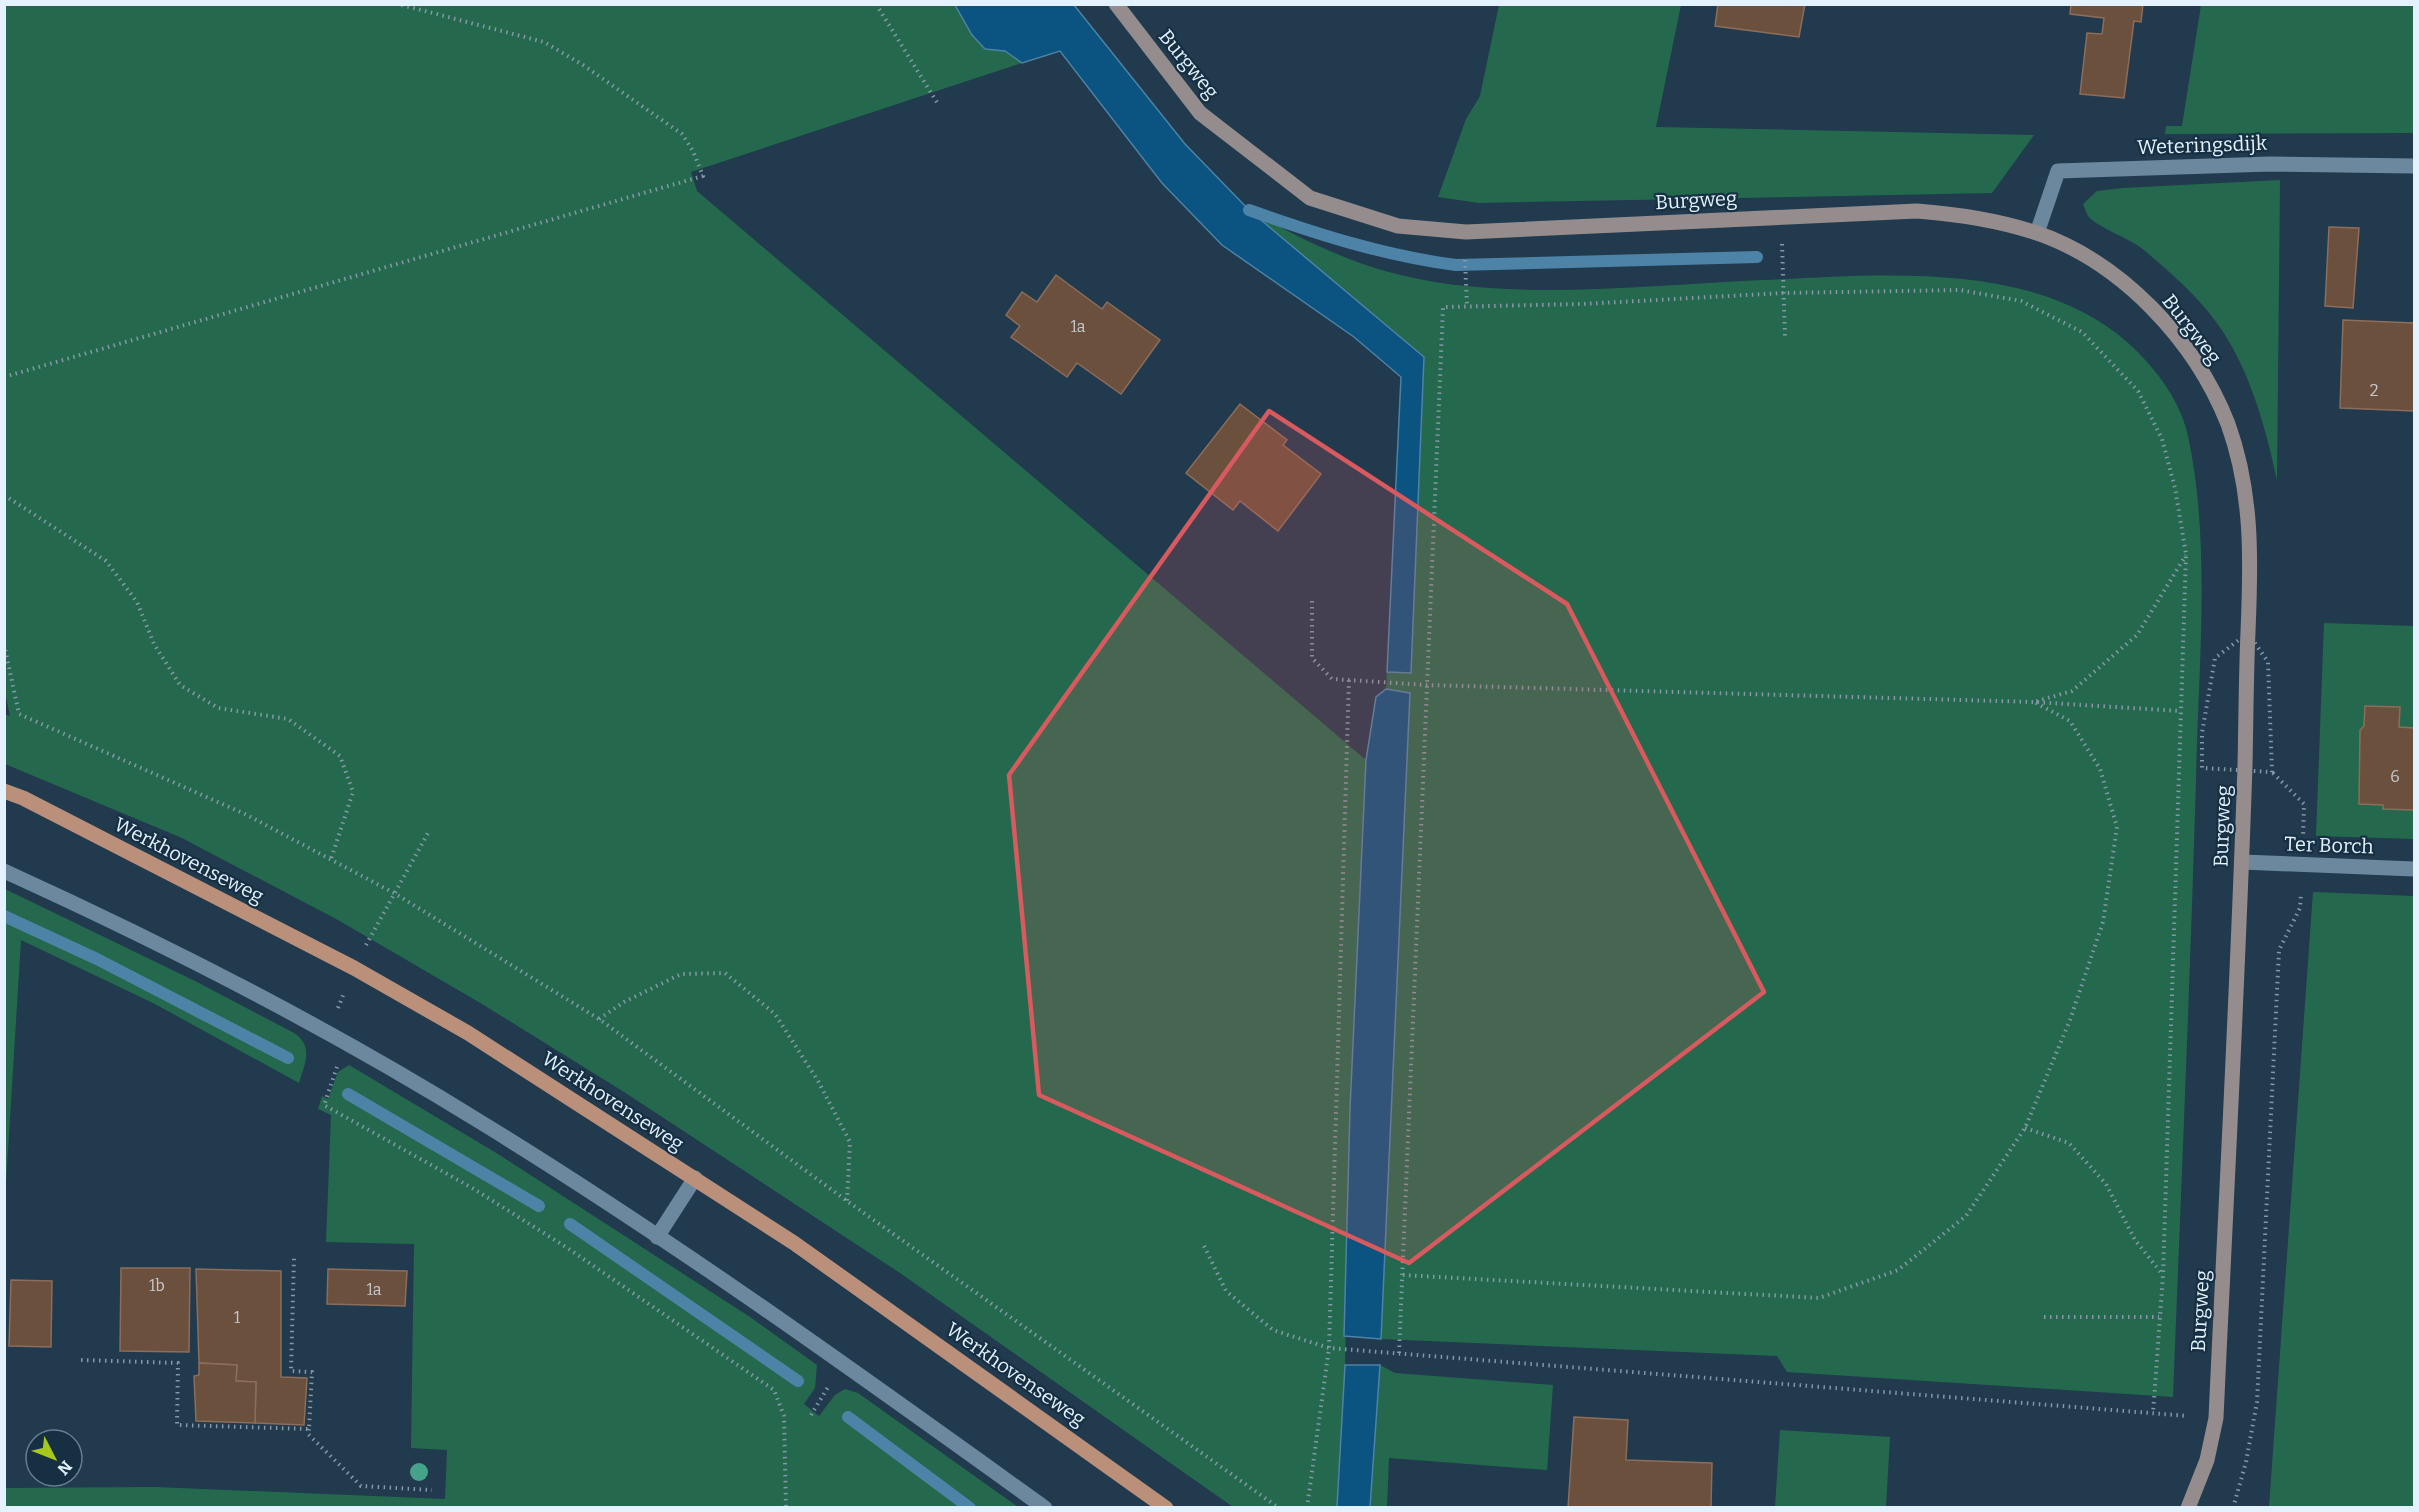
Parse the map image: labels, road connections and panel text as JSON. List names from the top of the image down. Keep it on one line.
{"streets":{"main road":["Burgweg","Werkhovenseweg"],"street":["Weteringsdijk","Ter Borch"]},"crossings":[["Burgweg","Weteringsdijk"],["Burgweg","Ter Borch"]],"house_numbers":["1a","2","6","1b","1a","1"],"north":"bottom right"}
